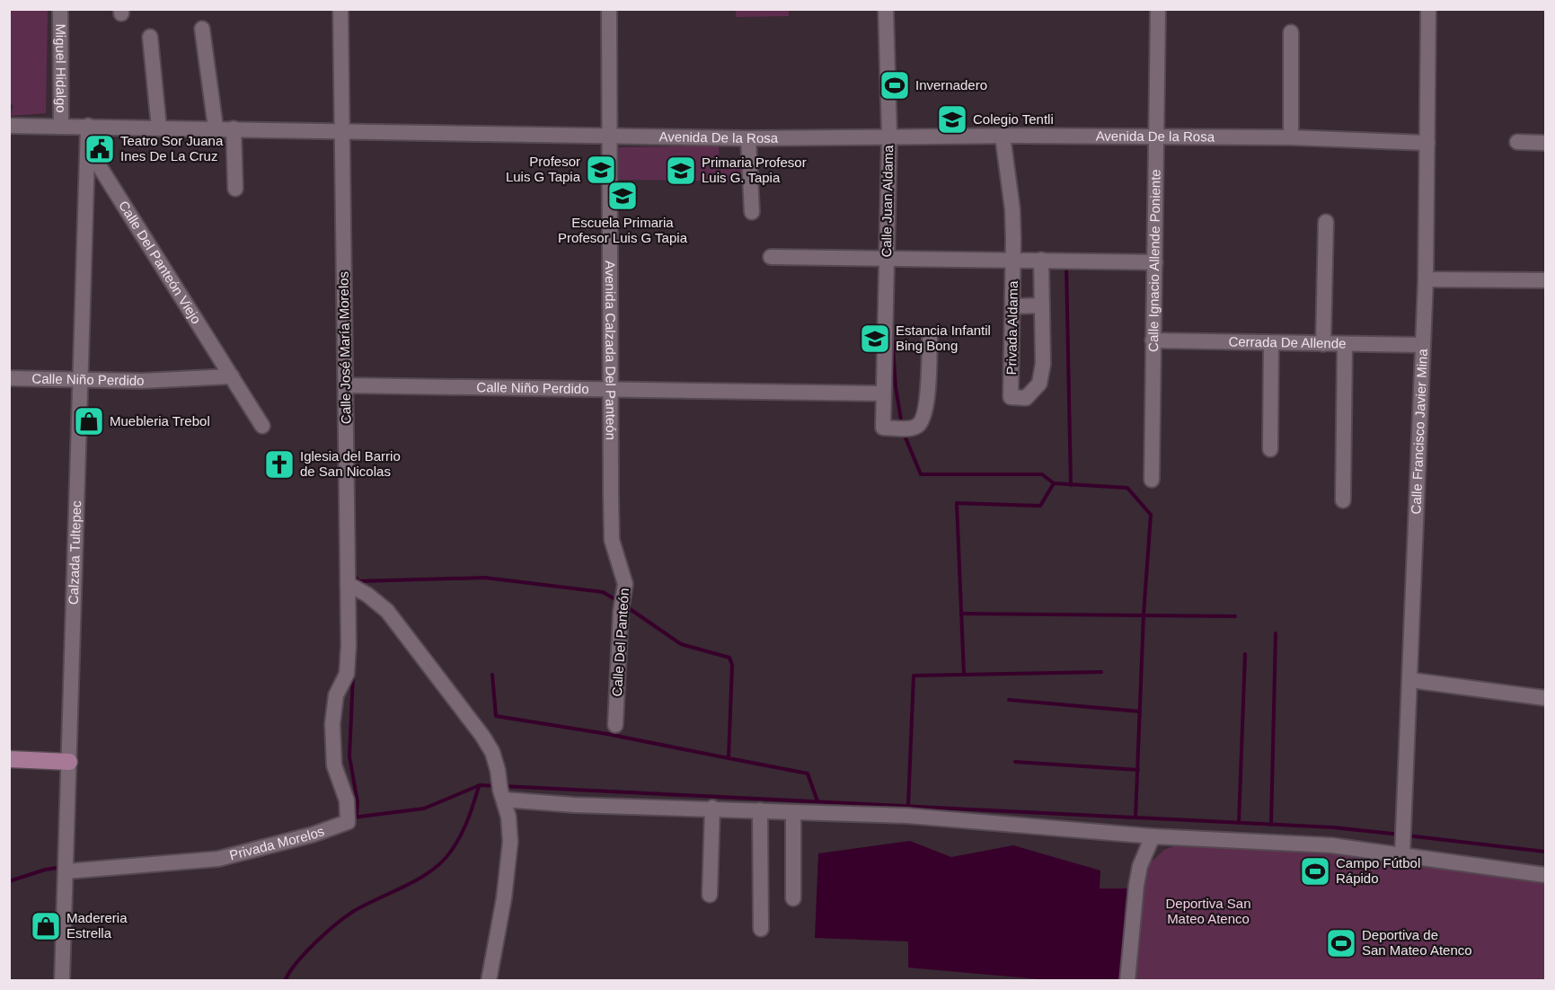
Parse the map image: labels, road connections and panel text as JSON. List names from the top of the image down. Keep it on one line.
{"streets":{"street":["Miguel Hidalgo","Avenida De la Rosa","Calle Juan Aldama","Calle Ignacio Allende Poniente","Calle Del Panteón Viejo","Privada Aldama","Cerrada De Allende","Calle José María Morelos","Avenida Calzada Del Panteón","Calle Niño Perdido","Calle Francisco Javier Mina","Calzada Tultepec","Calle Del Panteón","Privada Morelos"]},"crossings":[["Miguel Hidalgo","Avenida De la Rosa"],["Avenida De la Rosa","Calle Juan Aldama"],["Avenida De la Rosa","Calle Ignacio Allende Poniente"],["Avenida De la Rosa","Privada Aldama"],["Avenida De la Rosa","Calle José María Morelos"],["Avenida De la Rosa","Avenida Calzada Del Panteón"],["Avenida De la Rosa","Calle Francisco Javier Mina"],["Avenida De la Rosa","Calzada Tultepec"],["Calle Juan Aldama","Calle Niño Perdido"],["Calle Ignacio Allende Poniente","Cerrada De Allende"],["Calle Del Panteón Viejo","Calle Niño Perdido"],["Calle Del Panteón Viejo","Calzada Tultepec"],["Cerrada De Allende","Calle Francisco Javier Mina"],["Calle José María Morelos","Calle Niño Perdido"],["Calle José María Morelos","Privada Morelos"],["Avenida Calzada Del Panteón","Calle Niño Perdido"],["Avenida Calzada Del Panteón","Calle Del Panteón"],["Calle Niño Perdido","Calzada Tultepec"],["Calzada Tultepec","Privada Morelos"]],"parks":["Deportiva San Mateo Atenco"],"places":{"sports":["Invernadero","Campo Fútbol Rápido","Deportiva de San Mateo Atenco"],"school or university":["Colegio Tentli","Profesor Luis G Tapia","Primaria Profesor Luis G. Tapia","Escuela Primaria Profesor Luis G Tapia","Estancia Infantil Bing Bong"],"public building":["Teatro Sor Juana Ines De La Cruz"],"shop":["Muebleria Trebol","Madereria Estrella"],"church":["Iglesia del Barrio de San Nicolas"]}}
